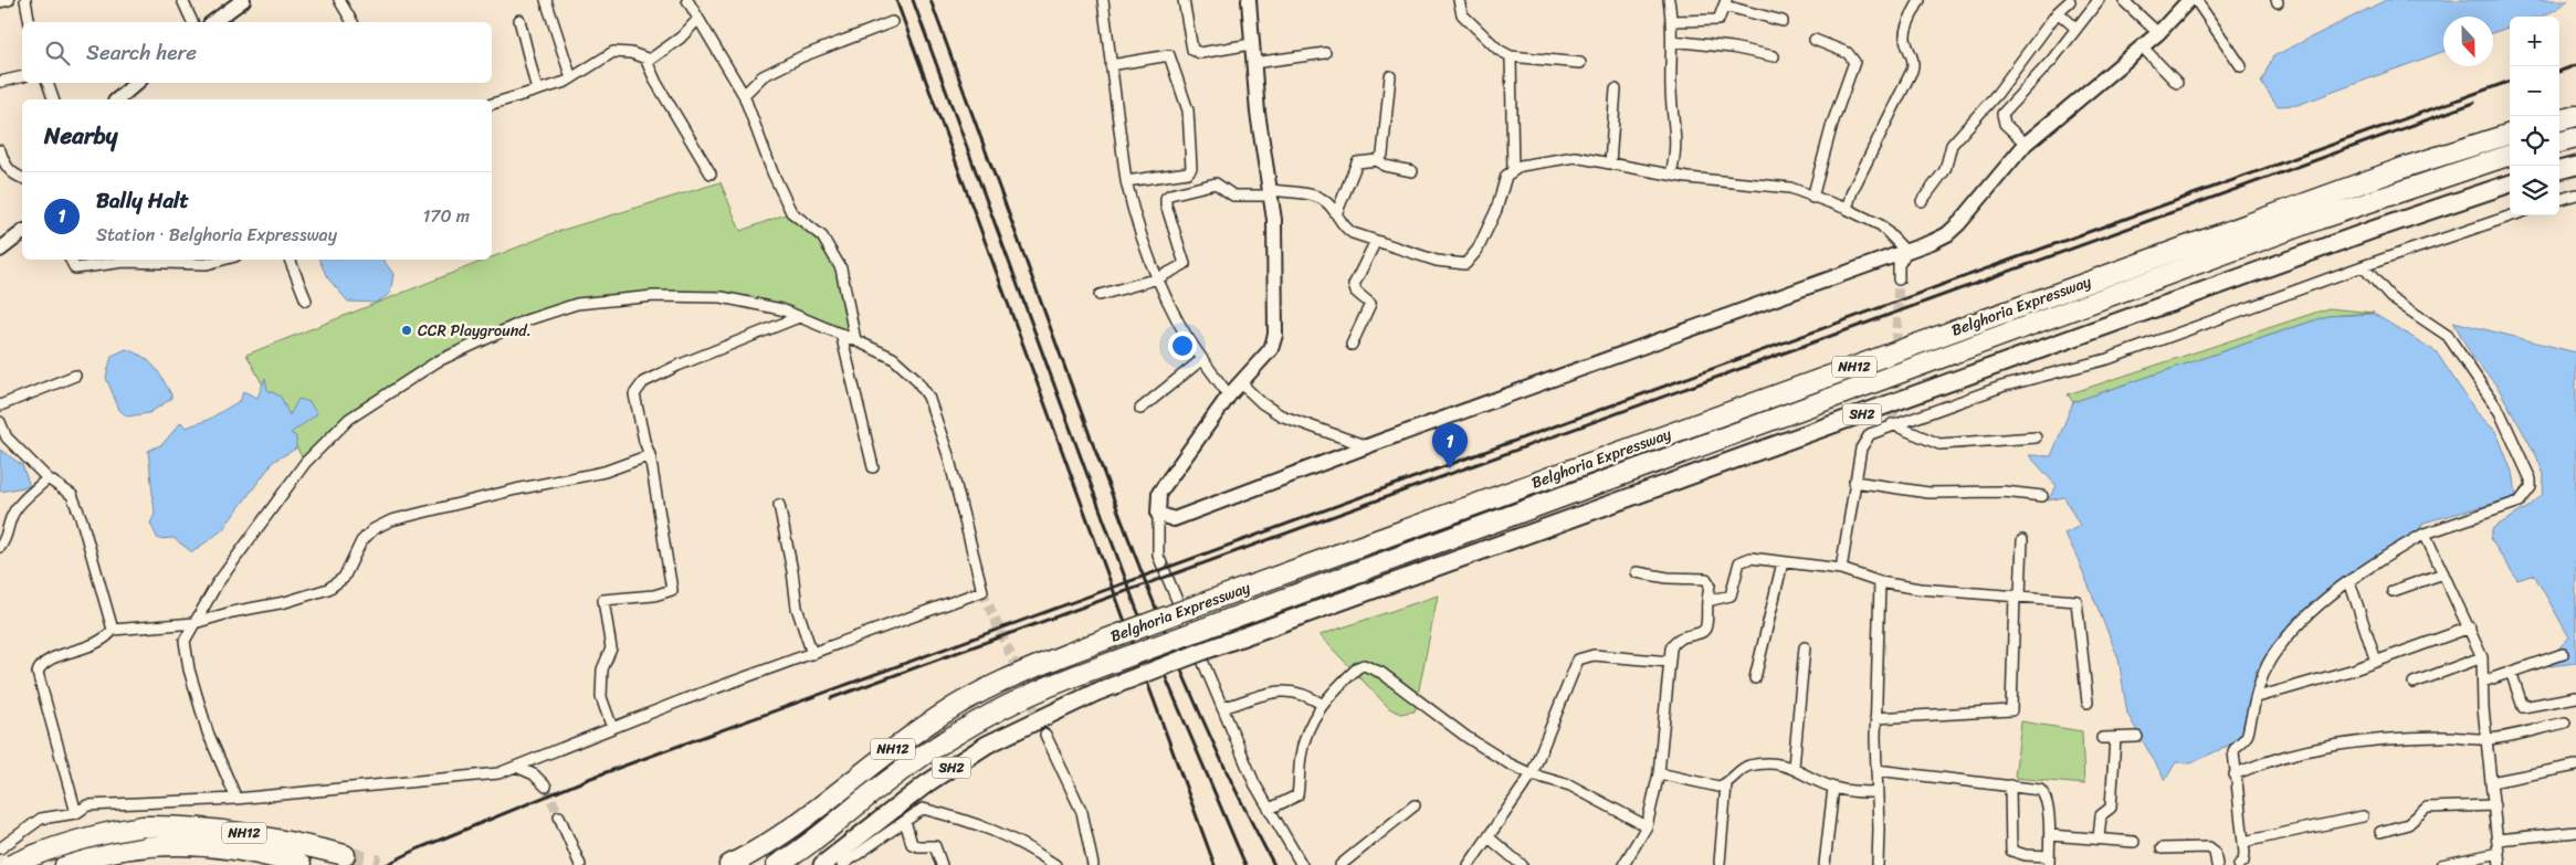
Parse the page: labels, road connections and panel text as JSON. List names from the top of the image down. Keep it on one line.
{"streets":{"highway":["Belghoria Expressway","NH12"],"main road":["SH2"]},"places":["CCR Playground."],"north":"bottom","page":{"map_buttons":["+","−"],"search":"Search here","heading":"Nearby","list":[{"mark":"1","name":"Bally Halt","note":"Station · Belghoria Expressway","value":"170 m"}],"pins":"1"}}
